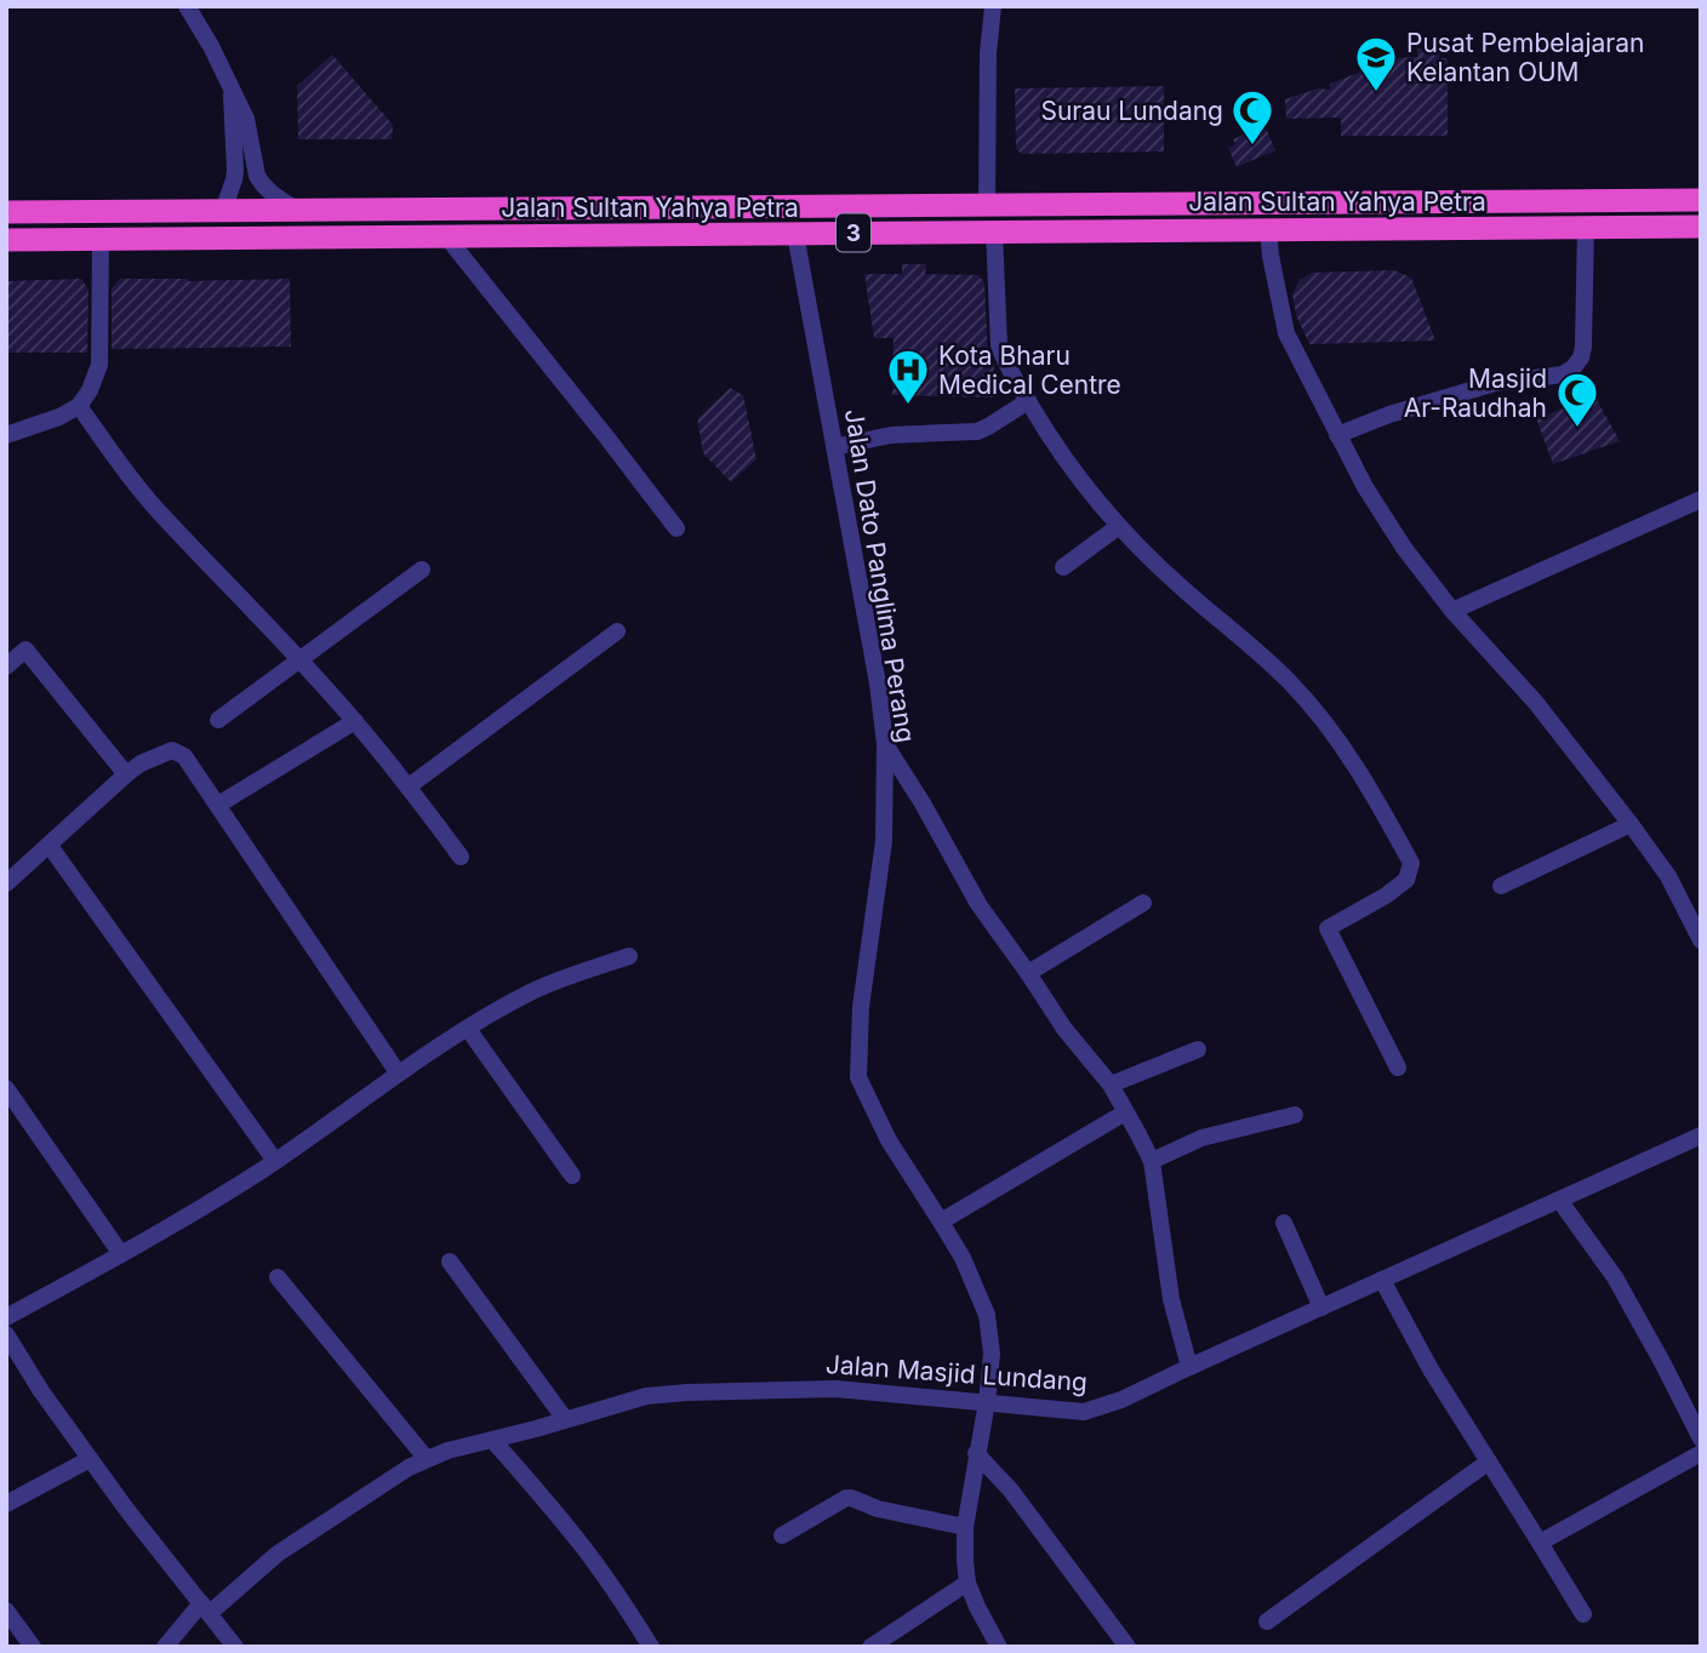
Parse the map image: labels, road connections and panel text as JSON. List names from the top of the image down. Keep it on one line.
{"streets":{"highway":["Jalan Sultan Yahya Petra","3"],"street":["Jalan Dato Panglima Perang","Jalan Masjid Lundang"]},"crossings":[["Jalan Sultan Yahya Petra","Jalan Dato Panglima Perang"],["Jalan Dato Panglima Perang","Jalan Masjid Lundang"]],"places":{"school or university":["Pusat Pembelajaran Kelantan OUM"],"mosque":["Surau Lundang","Masjid Ar-Raudhah"],"hospital":["Kota Bharu Medical Centre"]}}
